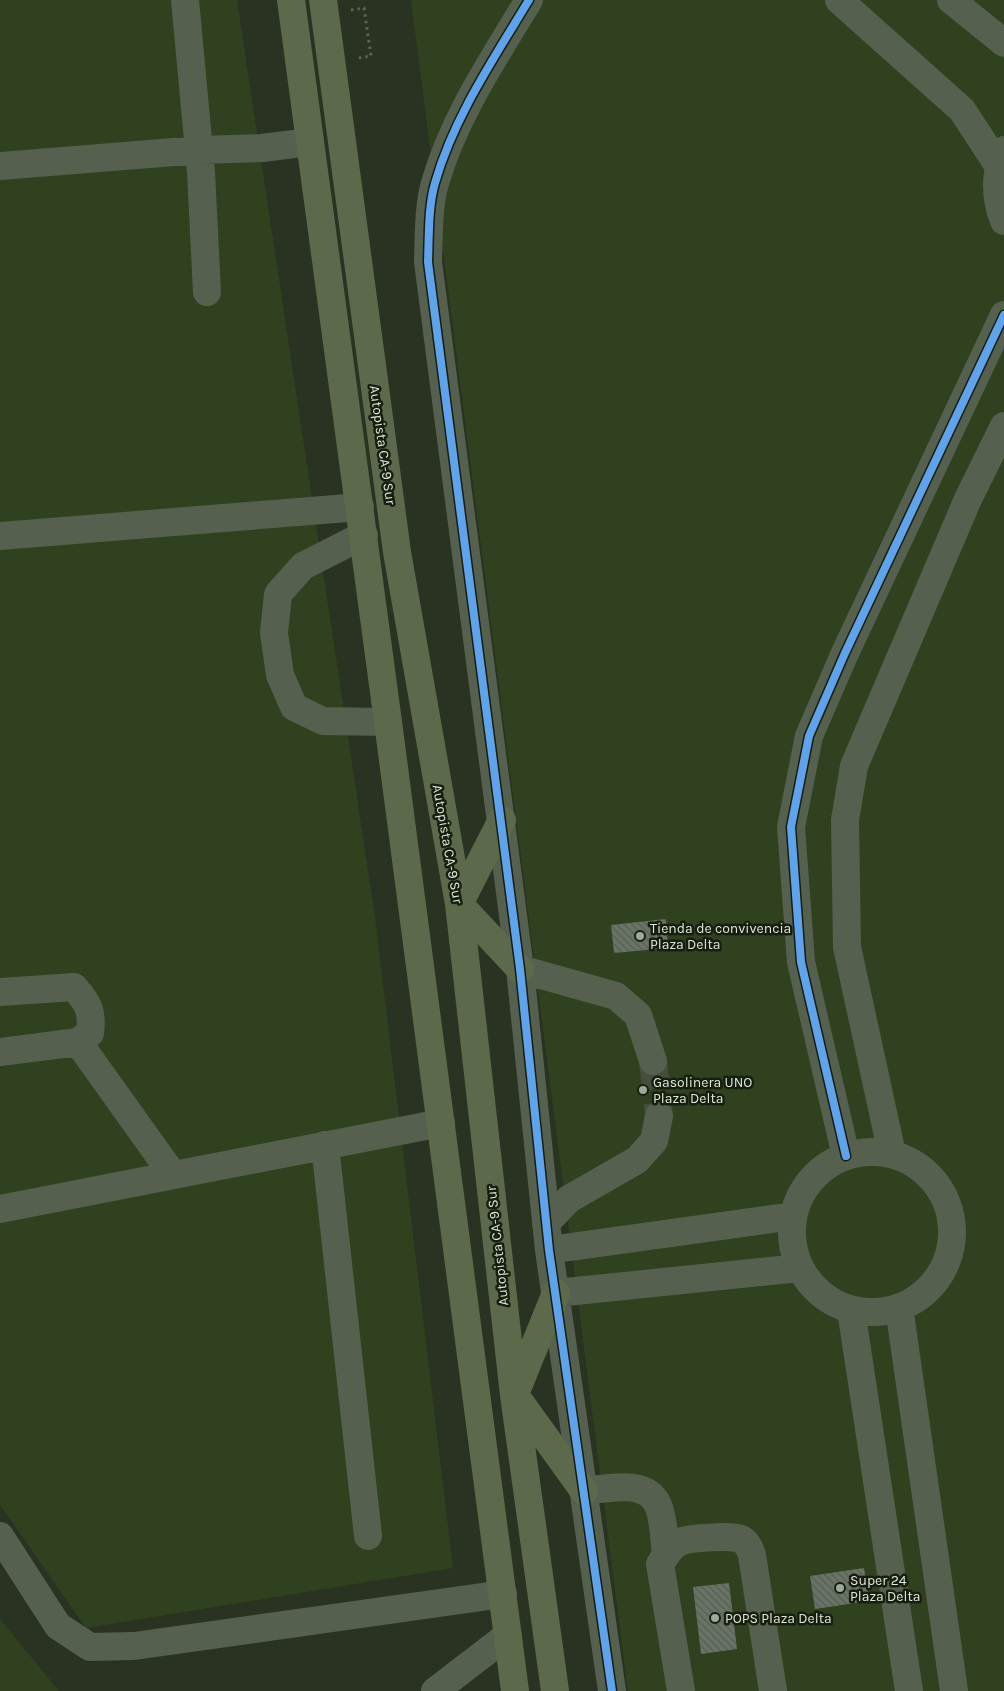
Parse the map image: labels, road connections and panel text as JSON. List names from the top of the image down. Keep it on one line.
{"streets":{"highway":["Autopista CA-9 Sur"]},"places":["Tienda de convivencia Plaza Delta","Gasolinera UNO Plaza Delta","Super 24 Plaza Delta","POPS Plaza Delta"]}
